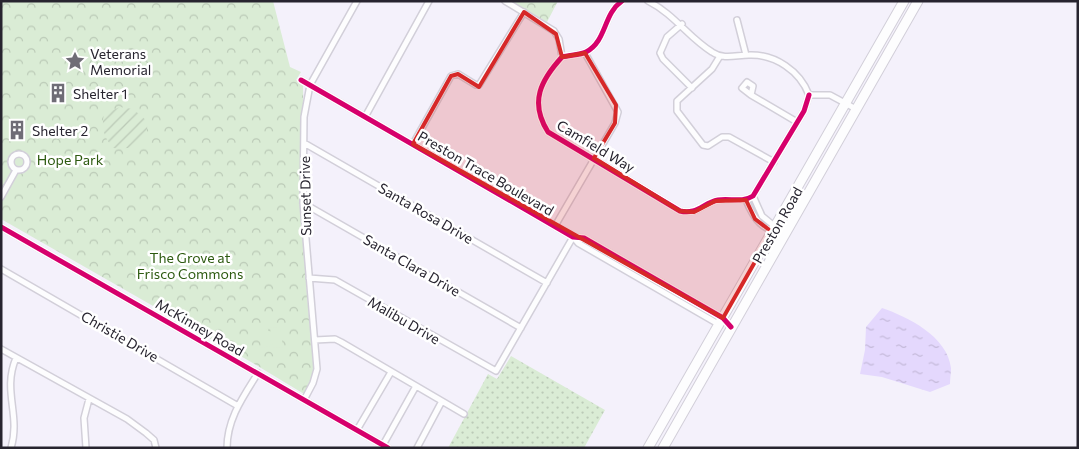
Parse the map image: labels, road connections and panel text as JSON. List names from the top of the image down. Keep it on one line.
{"streets":{"main road":["Preston Road"],"street":["Camfield Way","Preston Trace Boulevard","Sunset Drive","Santa Rosa Drive","Santa Clara Drive","Malibu Drive","McKinney Road","Christie Drive"]},"crossings":[["Preston Trace Boulevard","Sunset Drive"],["Preston Trace Boulevard","Preston Road"],["Sunset Drive","Santa Rosa Drive"],["Sunset Drive","Santa Clara Drive"],["Sunset Drive","Malibu Drive"],["Sunset Drive","McKinney Road"],["Santa Clara Drive","Malibu Drive"]],"parks":["Hope Park","The Grove at Frisco Commons"],"places":{"place":["Veterans Memorial"],"building":["Shelter 1","Shelter 2"]}}
